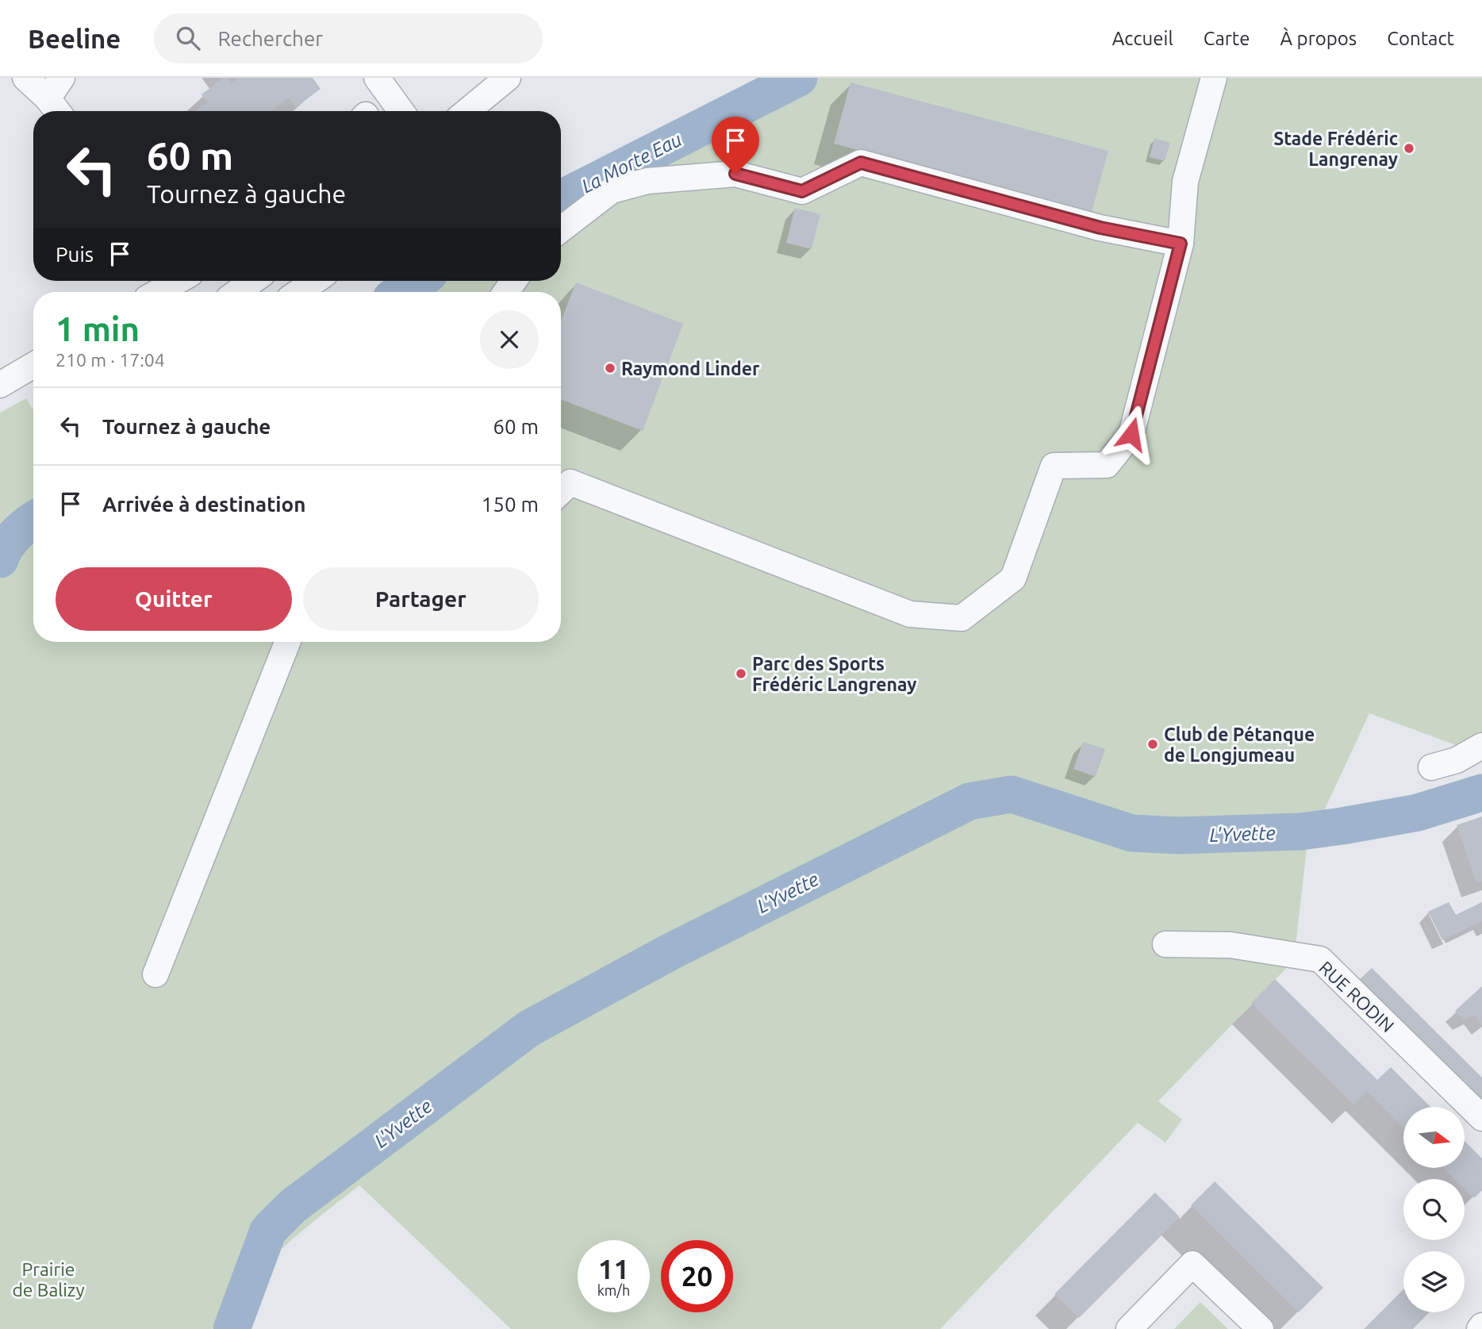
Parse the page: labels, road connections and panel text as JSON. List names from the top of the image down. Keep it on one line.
{"streets":{"street":["RUE RODIN"]},"water":["La Morte Eau","L'Yvette"],"parks":["Prairie de Balizy"],"places":["Stade Frédéric Langrenay","Raymond Linder","Parc des Sports Frédéric Langrenay","Club de Pétanque de Longjumeau"],"north":"right","page":{"header":"Beeline","search":"Rechercher","nav":["Accueil","Carte","À propos","Contact"],"turn":["60 m","Tournez à gauche"],"then":"Puis","heading":["1 min","210 m · 17:04"],"list":[{"name":"Tournez à gauche","value":"60 m"},{"name":"Arrivée à destination","value":"150 m"}],"buttons":["Quitter","Partager"],"speed":"11 km/h","limit":"20"}}
